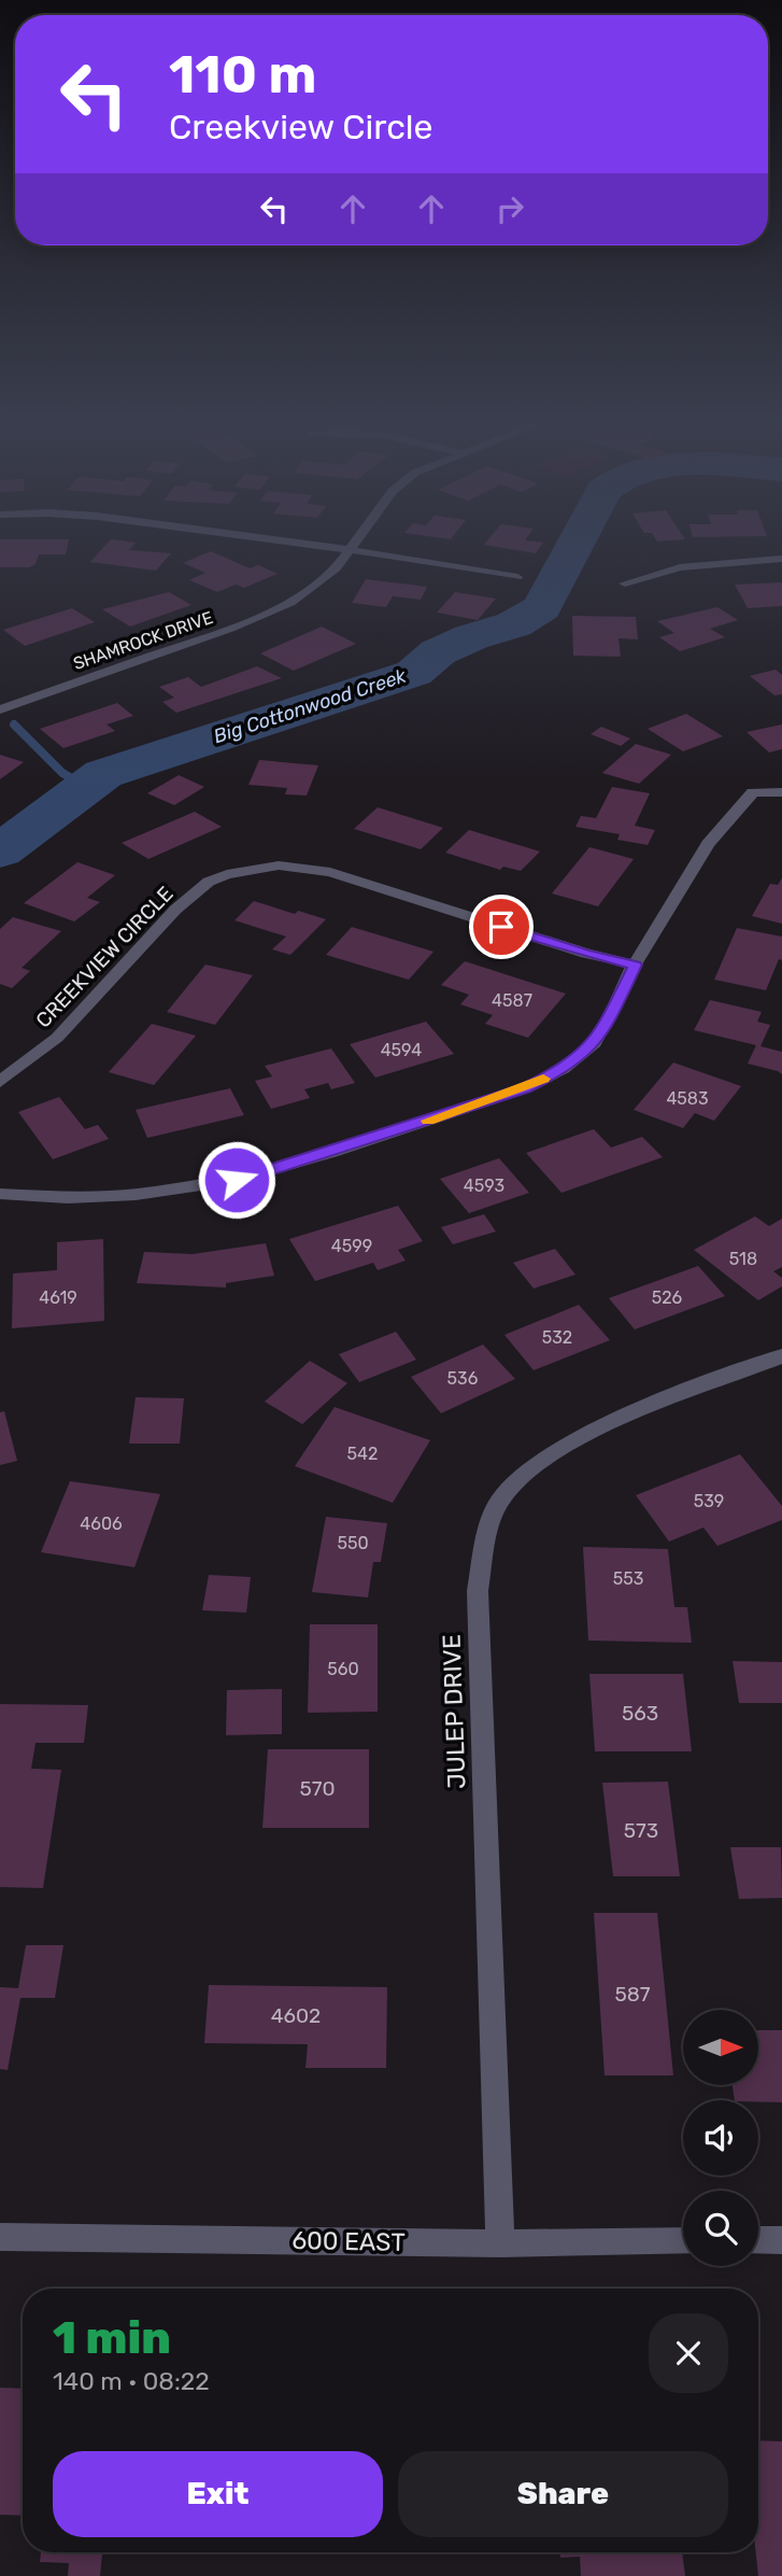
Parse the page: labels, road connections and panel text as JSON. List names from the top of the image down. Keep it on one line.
{"streets":{"street":["SHAMROCK DRIVE","CREEKVIEW CIRCLE","JULEP DRIVE","600 EAST"]},"crossings":[["JULEP DRIVE","600 EAST"]],"water":["Big Cottonwood Creek"],"house_numbers":["4587","4594","4583","4593","4599","518","4619","526","532","536","542","539","4606","550","553","560","563","570","573","587","4602"],"north":"right","page":{"turn":["110 m","Creekview Circle"],"heading":["1 min","140 m · 08:22"],"buttons":["Exit","Share"]}}
